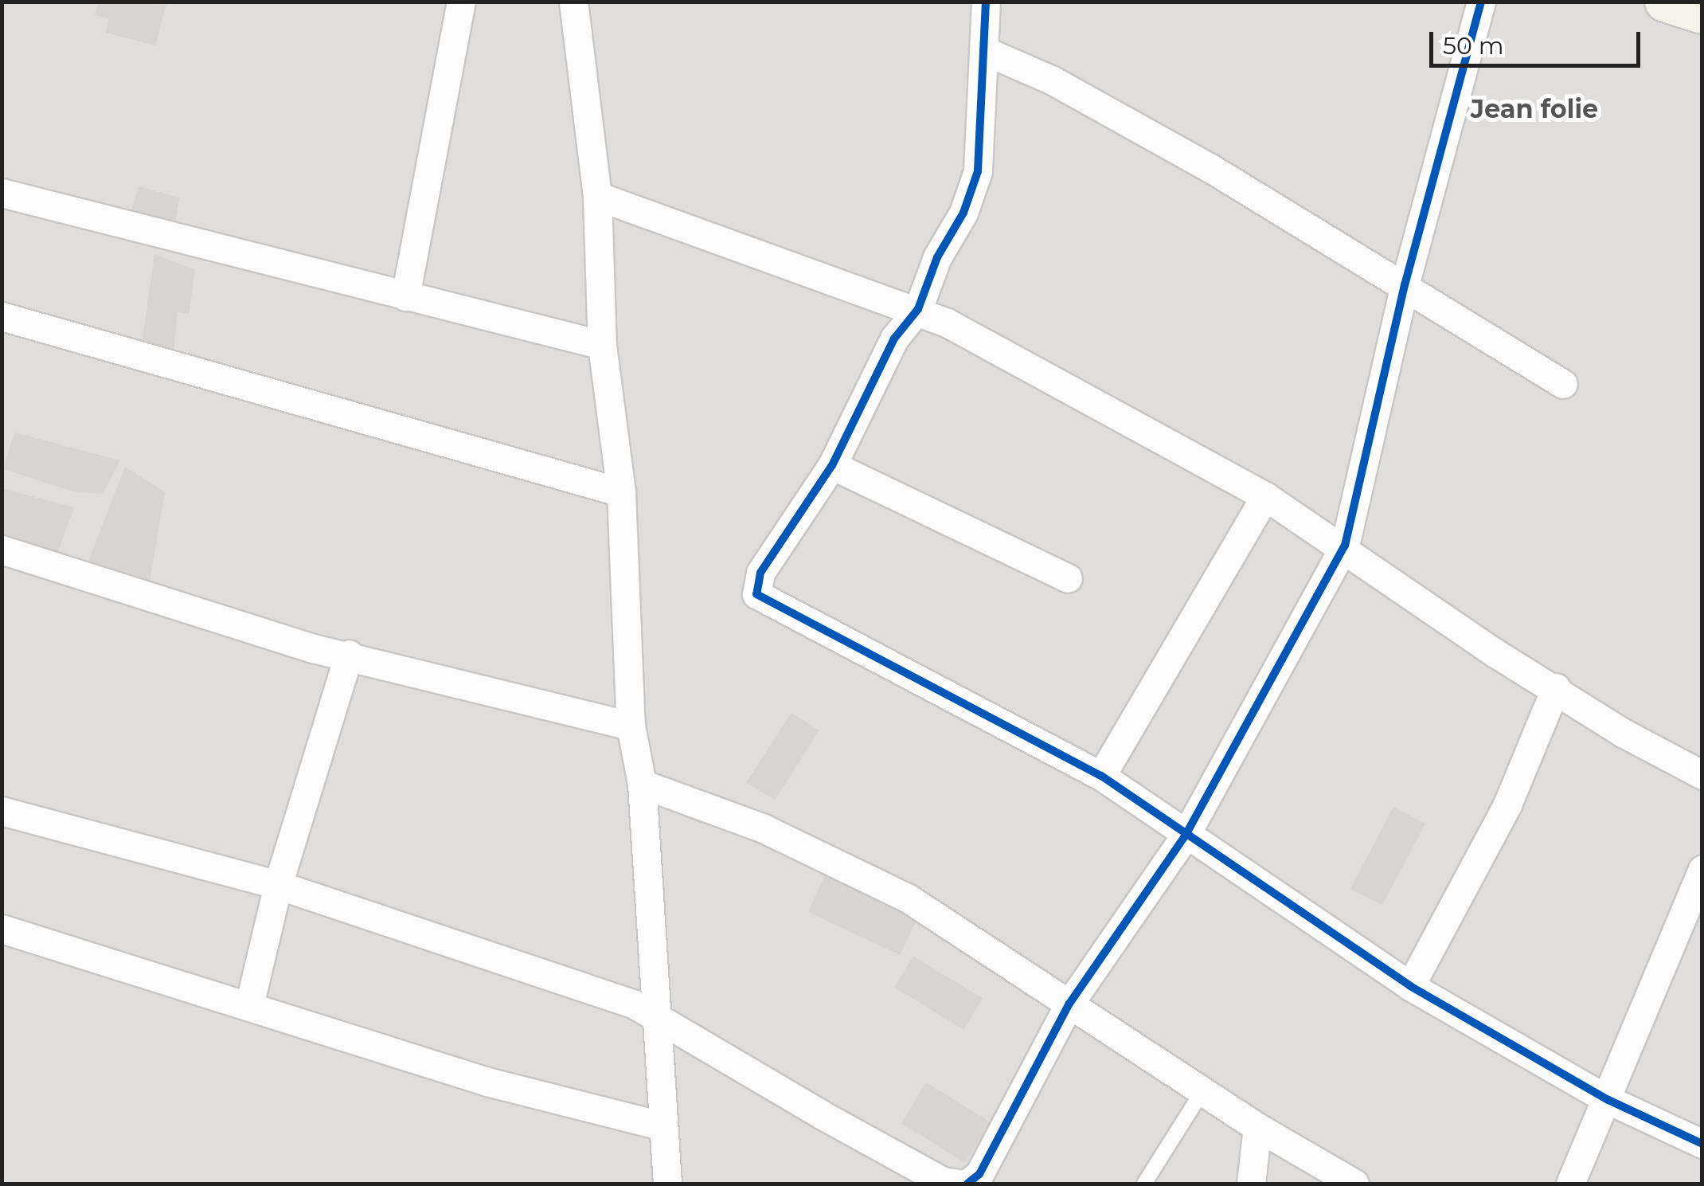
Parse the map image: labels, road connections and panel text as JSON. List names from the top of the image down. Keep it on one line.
{"districts":["Jean folie"],"scale_bar":"50 m"}
